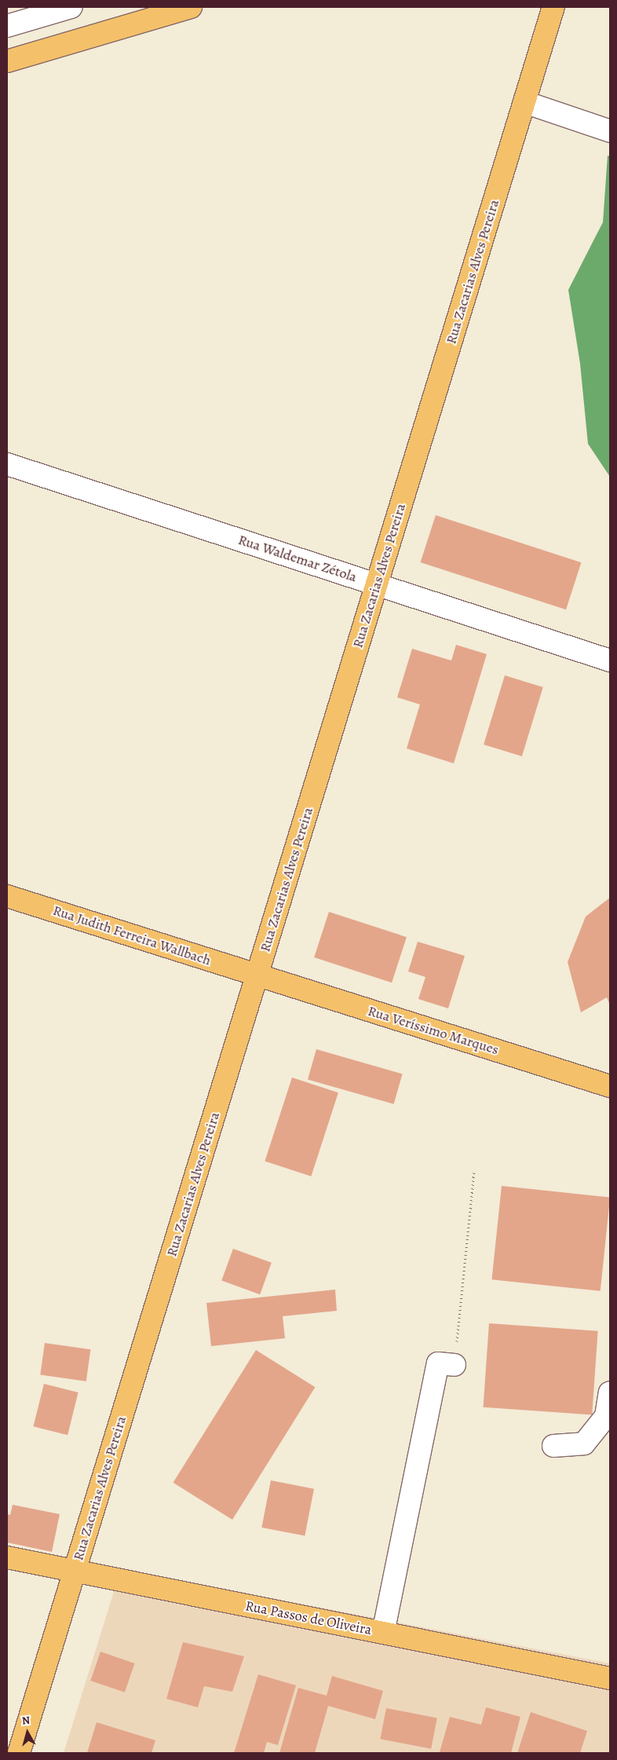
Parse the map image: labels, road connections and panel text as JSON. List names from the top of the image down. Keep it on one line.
{"streets":{"main road":["Rua Zacarias Alves Pereira","Rua Judith Ferreira Wallbach","Rua Veríssimo Marques","Rua Passos de Oliveira"],"street":["Rua Waldemar Zétola"]},"crossings":[["Rua Zacarias Alves Pereira","Rua Waldemar Zétola"],["Rua Zacarias Alves Pereira","Rua Judith Ferreira Wallbach"],["Rua Zacarias Alves Pereira","Rua Veríssimo Marques"],["Rua Zacarias Alves Pereira","Rua Passos de Oliveira"],["Rua Judith Ferreira Wallbach","Rua Veríssimo Marques"]],"north":"top"}
